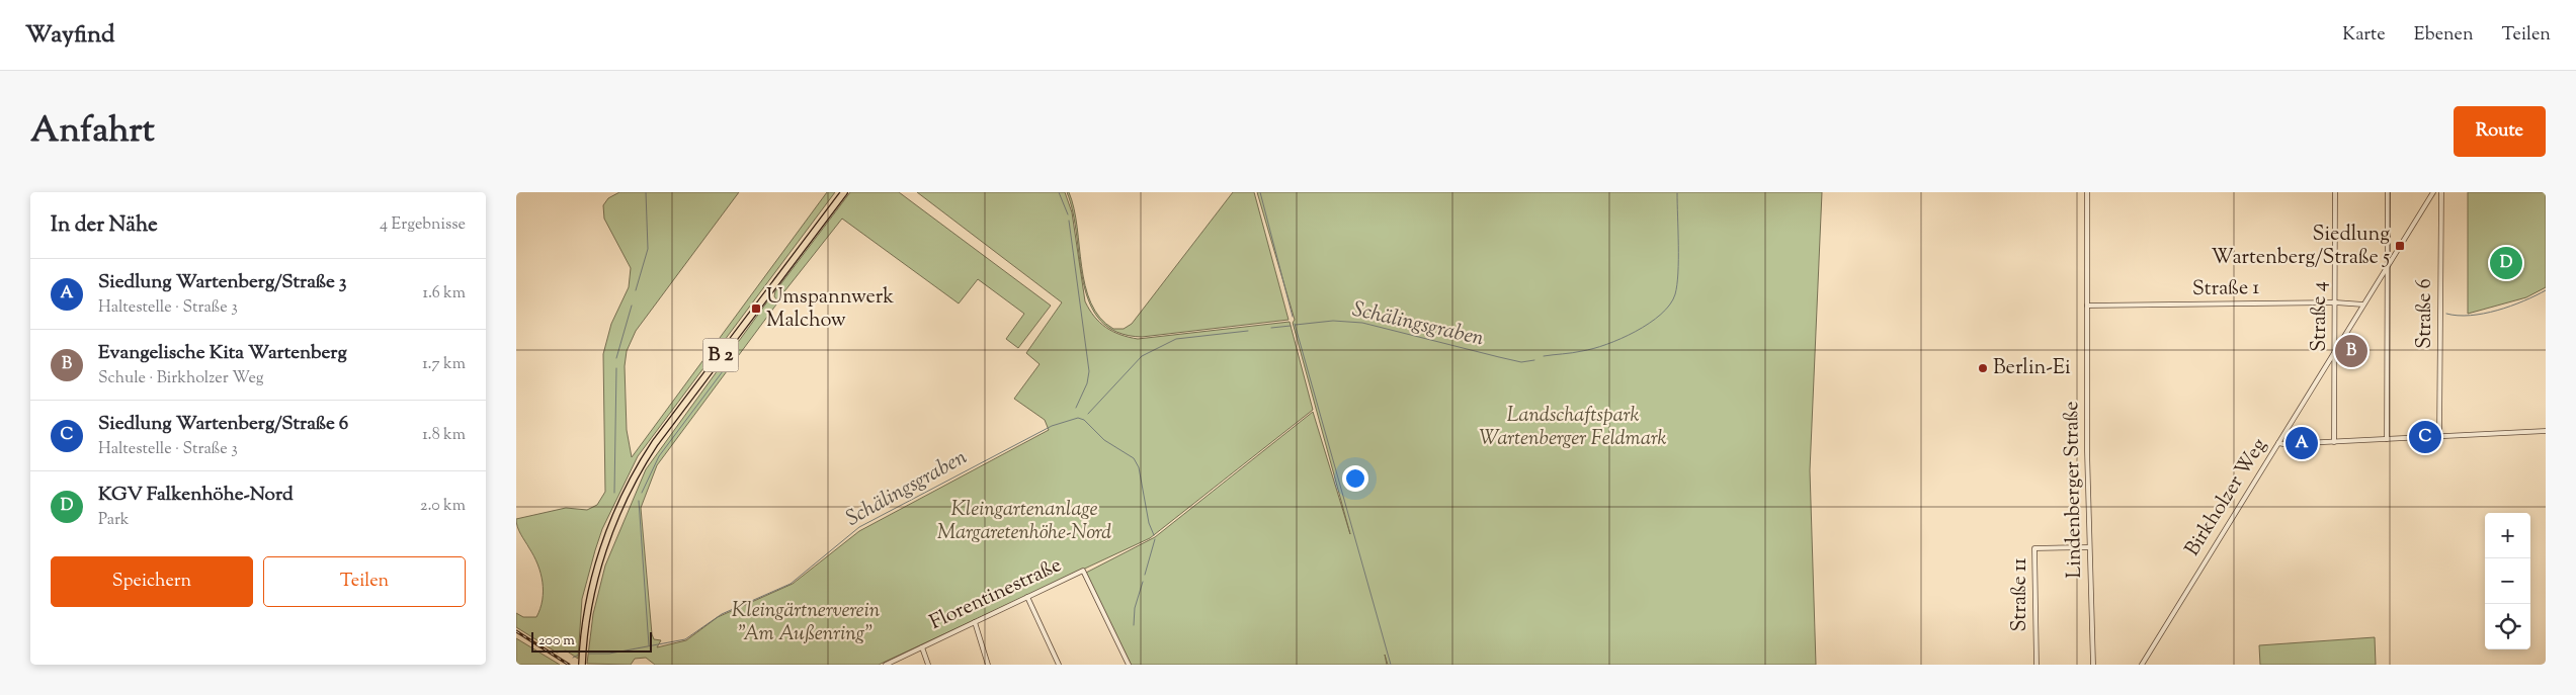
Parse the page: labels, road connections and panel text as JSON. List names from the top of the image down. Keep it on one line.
{"streets":{"main road":["B 2"],"street":["Straße 1","Straße 6","Straße 4","Lindenberger Straße","Birkholzer Weg","Florentinestraße","Straße 11"]},"crossings":[["Straße 1","Straße 4"],["Straße 1","Lindenberger Straße"],["Straße 1","Birkholzer Weg"],["Straße 4","Birkholzer Weg"],["Lindenberger Straße","Straße 11"]],"water":["Schälingsgraben"],"parks":["Landschaftspark Wartenberger Feldmark","Kleingartenanlage Margaretenhöhe-Nord","Kleingärtnerverein \"Am Außenring\""],"places":{"transit":["Siedlung Wartenberg/Straße 5","Umspannwerk Malchow"],"other":["Berlin-Ei"]},"scale_bar":"200 m","page":{"header":"Wayfind","nav":["Karte","Ebenen","Teilen"],"title":"Anfahrt","buttons":["Route",["Speichern","Teilen"]],"heading":["In der Nähe","4 Ergebnisse"],"pins":["D","B","C","A"],"list":[{"mark":"A","name":"Siedlung Wartenberg/Straße 3","note":"Haltestelle · Straße 3","value":"1.6 km"},{"mark":"B","name":"Evangelische Kita Wartenberg","note":"Schule · Birkholzer Weg","value":"1.7 km"},{"mark":"C","name":"Siedlung Wartenberg/Straße 6","note":"Haltestelle · Straße 3","value":"1.8 km"},{"mark":"D","name":"KGV Falkenhöhe-Nord","note":"Park","value":"2.0 km"}],"map_buttons":["+","−"],"scale":"200 m"}}
